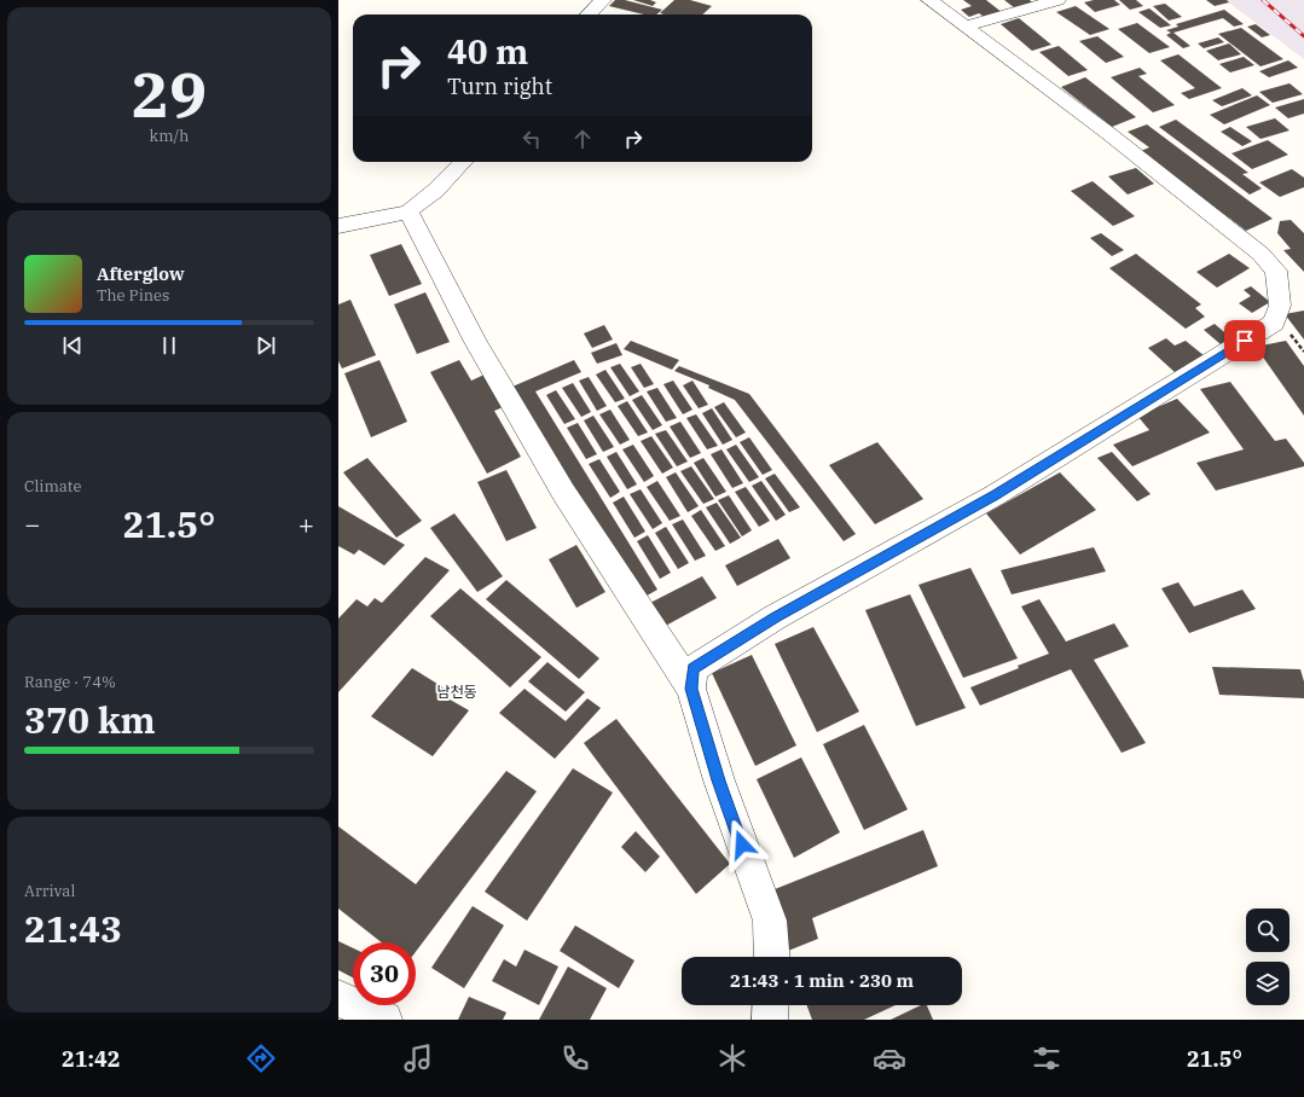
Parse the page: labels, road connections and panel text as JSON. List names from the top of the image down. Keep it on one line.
{"districts":["남천동"],"page":{"tile":[["29","km/h"],"Climate",["Range · 74%","370 km"],["Arrival","21:43"]],"turn":["40 m","Turn right"],"song":["Afterglow","The Pines"],"heat":["−","21.5°","+"],"limit":"30","trip":"21:43 · 1 min · 230 m","tabs":["21:42","21.5°"]}}
